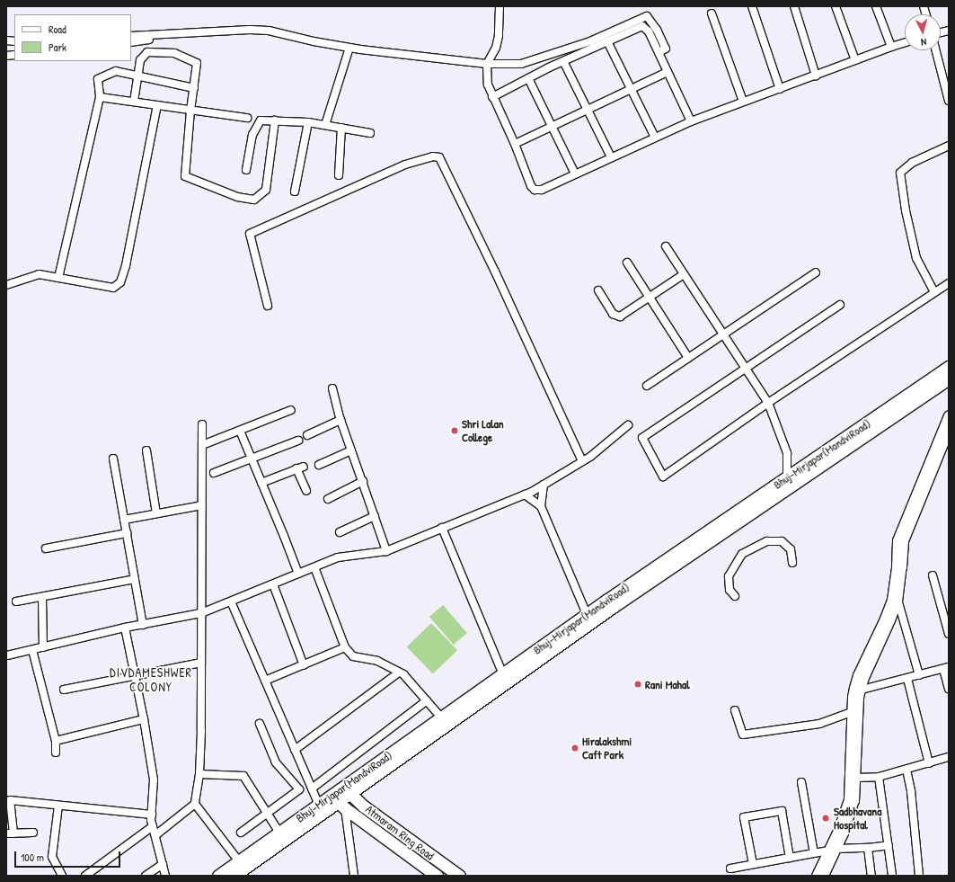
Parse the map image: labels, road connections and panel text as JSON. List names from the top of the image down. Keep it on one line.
{"streets":{"main road":["Bhuj-Mirjapar(MandviRoad)","Atmaram Ring Road"]},"crossings":[["Bhuj-Mirjapar(MandviRoad)","Atmaram Ring Road"]],"districts":["DIVDAMESHWER COLONY"],"places":["Shri Lalan College","Rani Mahal","Hiralakshmi Caft Park","Sadbhavana Hospital"],"legend":["Road","Park"],"scale_bar":"100 m","north":"bottom"}
